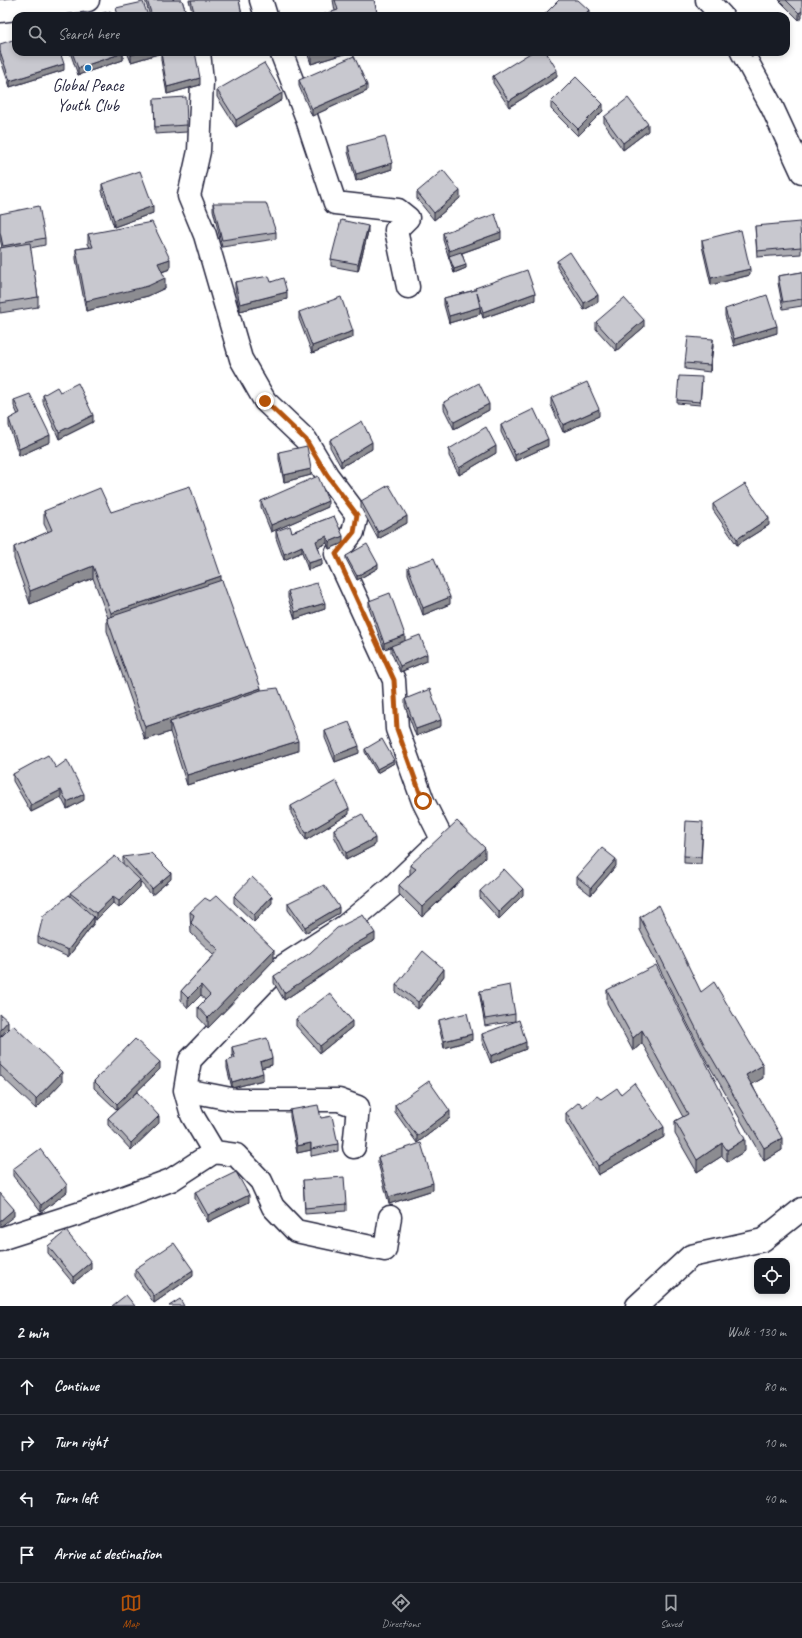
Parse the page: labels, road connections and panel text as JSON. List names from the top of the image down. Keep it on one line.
{"places":["Global Peace Youth Club"],"page":{"search":"Search here","heading":["2 min","Walk · 130 m"],"list":[["Continue","80 m"],["Turn right","10 m"],["Turn left","40 m"],"Arrive at destination"],"nav":["Map","Directions","Saved"]}}
